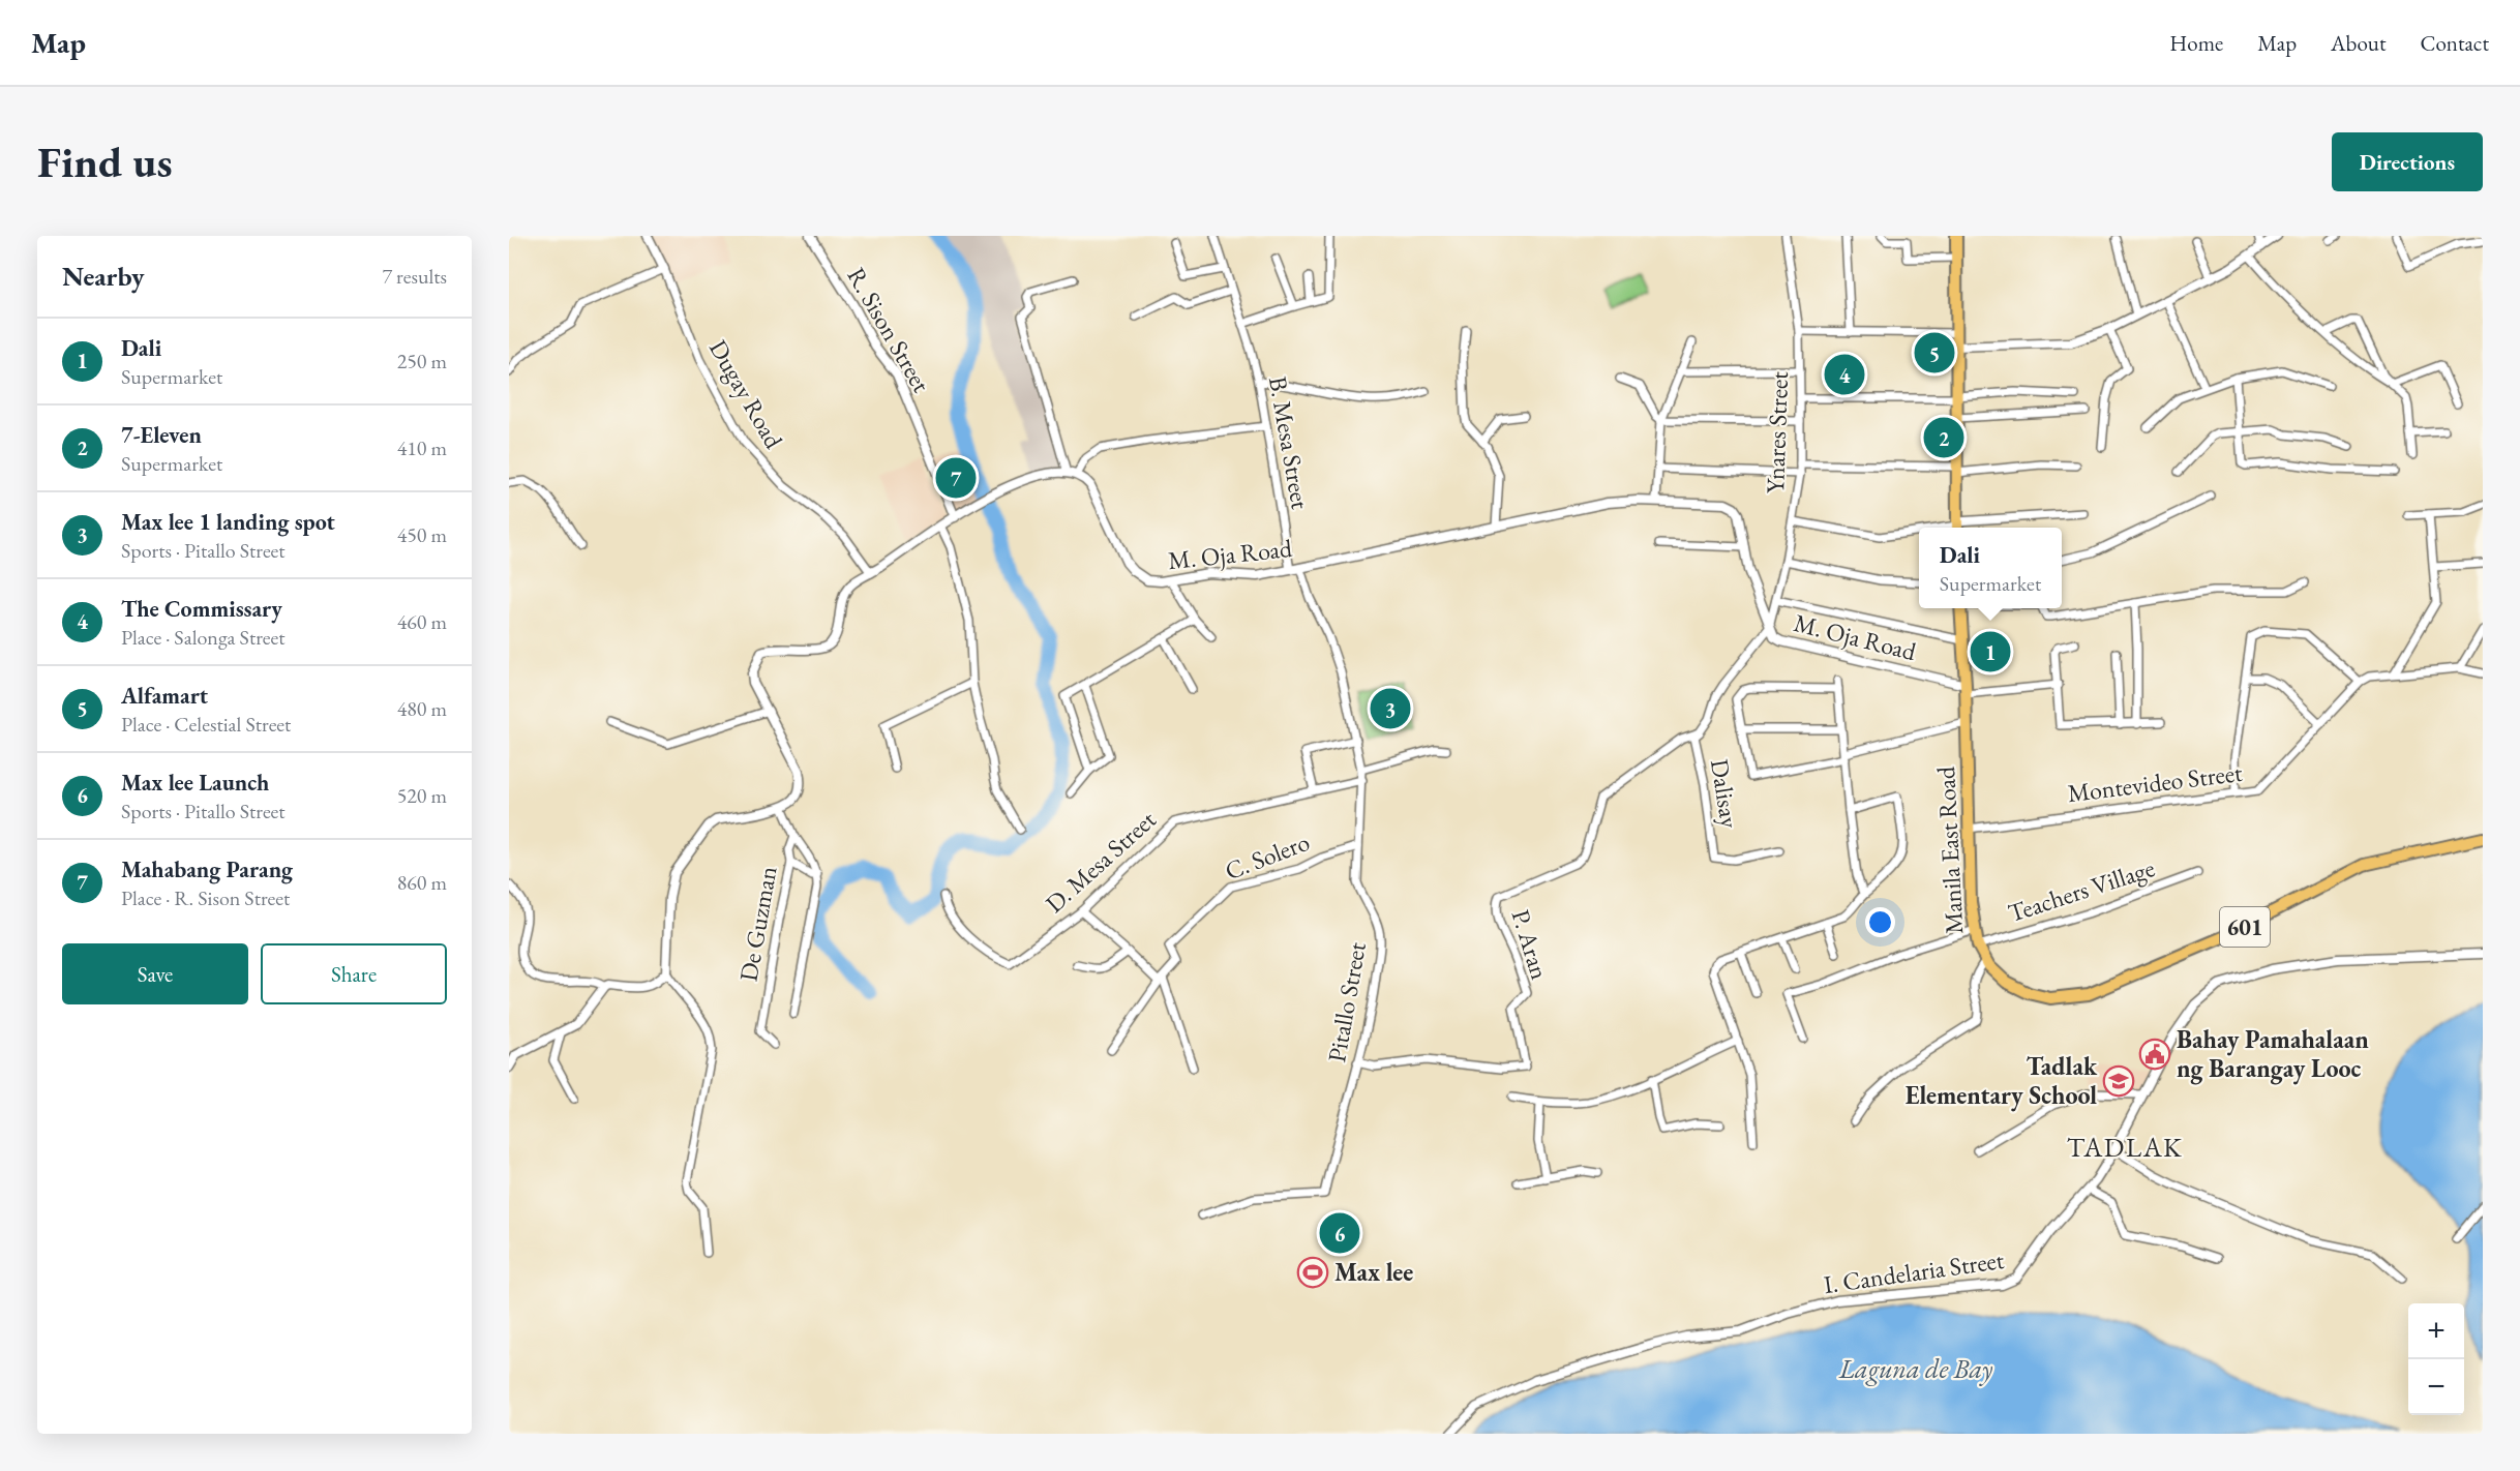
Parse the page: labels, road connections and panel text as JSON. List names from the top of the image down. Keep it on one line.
{"streets":{"main road":["Manila East Road","601"],"street":["R. Sison Street","Dugay Road","Ynares Street","B. Mesa Street","M. Oja Road","Montevideo Street","Dalisay","C. Solero","D. Mesa Street","Teachers Village","De Guzman","P. Aran","Pitallo Street","I. Candelaria Street"]},"crossings":[["Ynares Street","M. Oja Road"],["B. Mesa Street","M. Oja Road"],["M. Oja Road","Manila East Road"],["M. Oja Road","Pitallo Street"],["Montevideo Street","Manila East Road"],["Dalisay","P. Aran"],["Manila East Road","Teachers Village"],["C. Solero","Pitallo Street"],["D. Mesa Street","Pitallo Street"],["P. Aran","Pitallo Street"]],"districts":["TADLAK"],"water":["Laguna de Bay"],"places":{"public building":["Bahay Pamahalaan ng Barangay Looc"],"school or university":["Tadlak Elementary School"],"sports":["Max lee"]},"page":{"header":"Map","nav":["Home","Map","About","Contact"],"buttons":["Directions",["Save","Share"]],"title":"Find us","heading":["Nearby","7 results"],"list":[{"mark":"1","name":"Dali","note":"Supermarket","value":"250 m"},{"mark":"2","name":"7-Eleven","note":"Supermarket","value":"410 m"},{"mark":"3","name":"Max lee 1 landing spot","note":"Sports · Pitallo Street","value":"450 m"},{"mark":"4","name":"The Commissary","note":"Place · Salonga Street","value":"460 m"},{"mark":"5","name":"Alfamart","note":"Place · Celestial Street","value":"480 m"},{"mark":"6","name":"Max lee Launch","note":"Sports · Pitallo Street","value":"520 m"},{"mark":"7","name":"Mahabang Parang","note":"Place · R. Sison Street","value":"860 m"}],"pins":["5","4","2","7","1","3","6"],"popup":["Dali","Supermarket"],"map_buttons":["+","−"]}}
